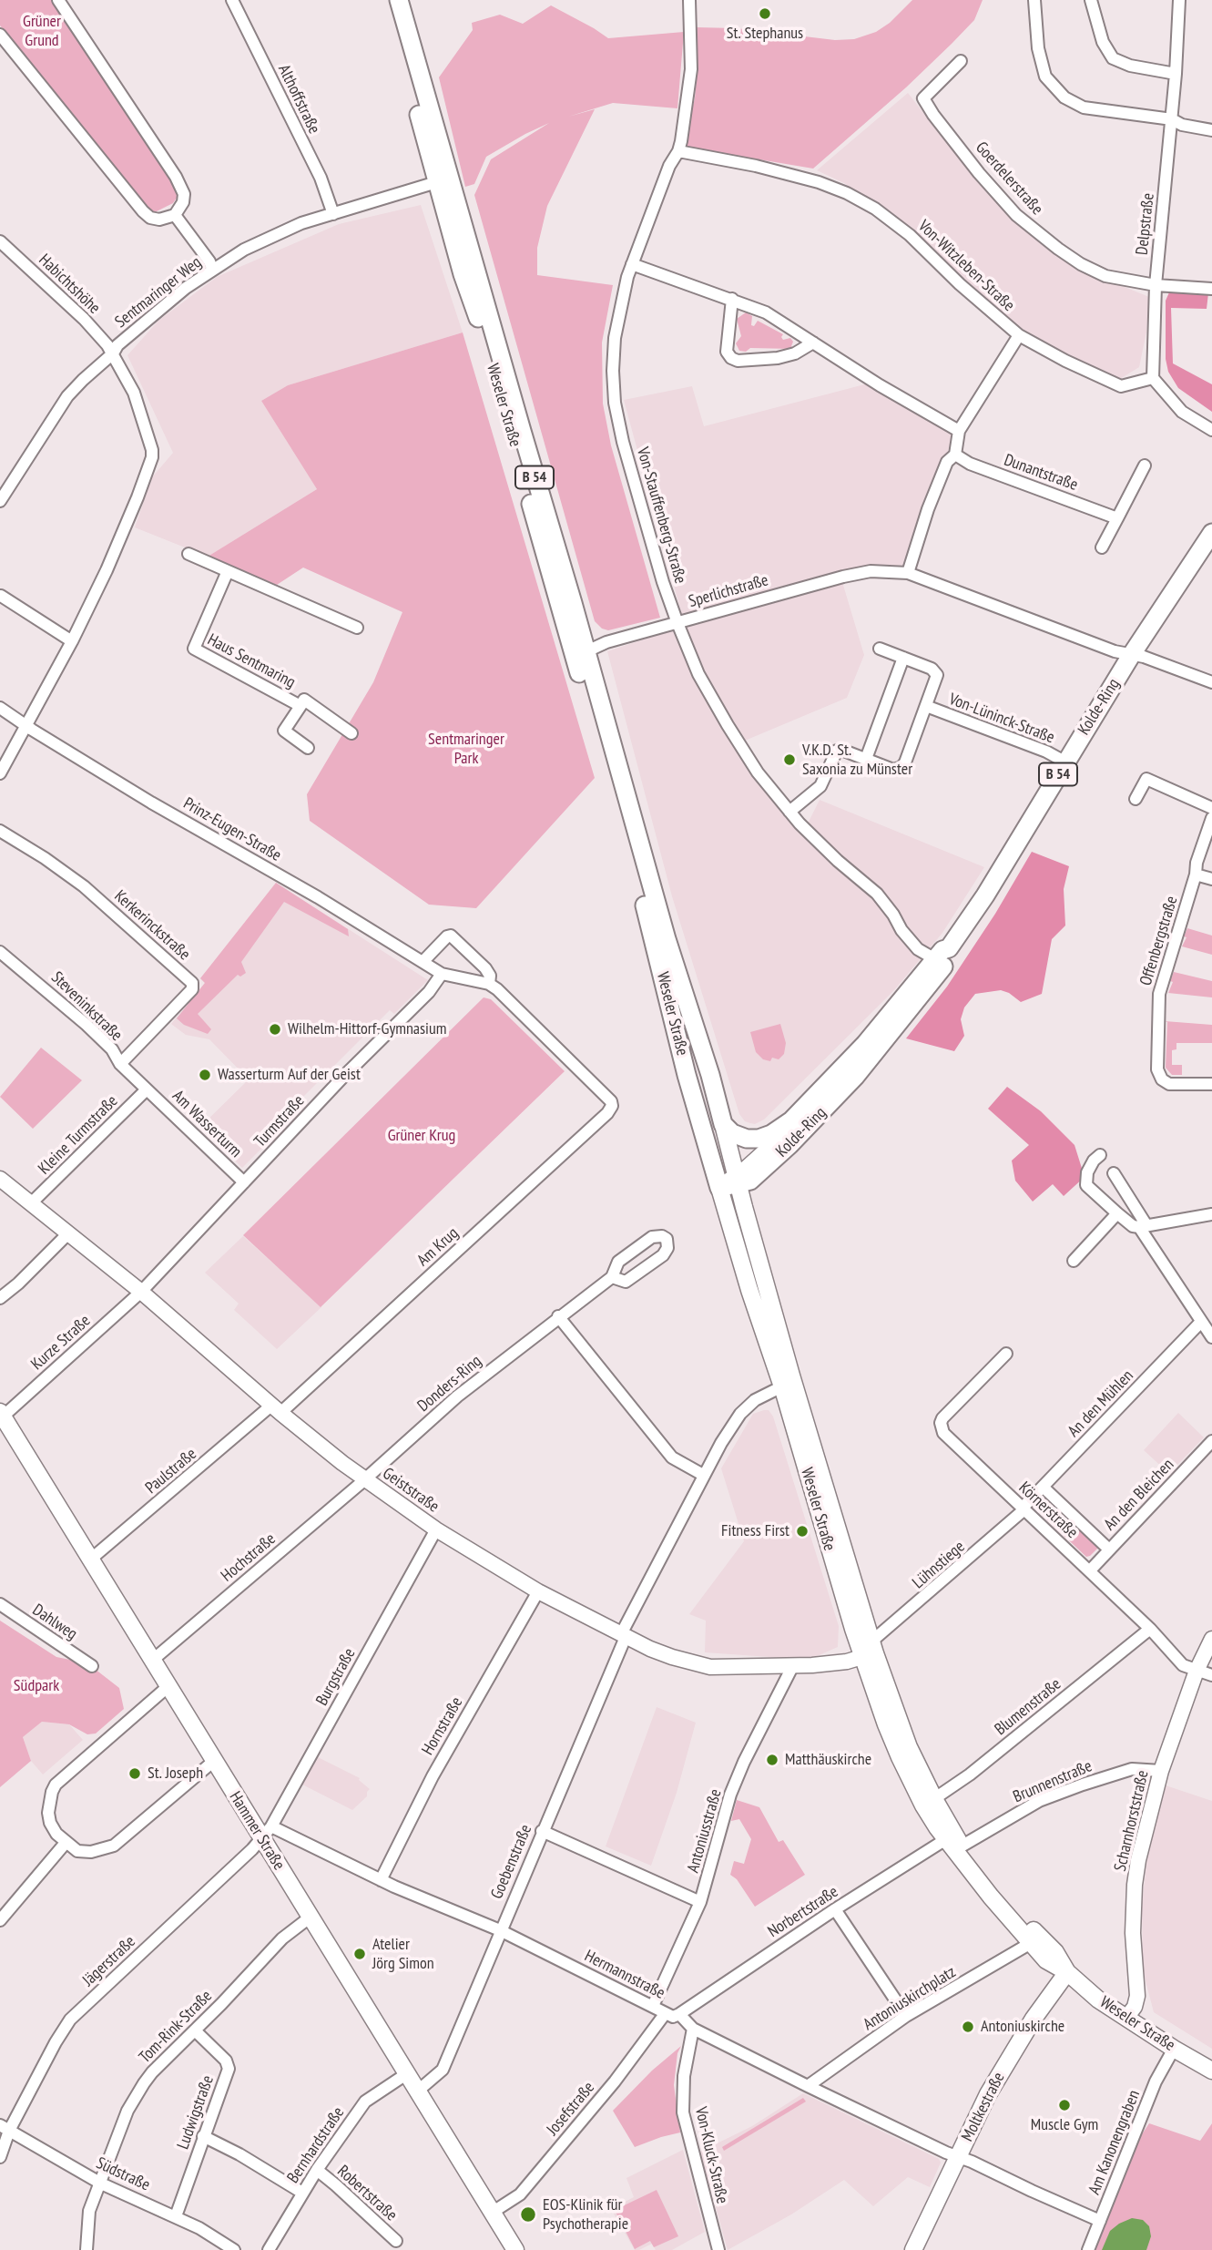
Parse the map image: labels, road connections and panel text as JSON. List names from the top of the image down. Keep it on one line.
{"streets":{"main road":["Weseler Straße","B 54","Kolde-Ring","Hammer Straße","Moltkestraße"],"street":["Althoffstraße","Goerdelerstraße","Delpstraße","Von-Witzleben-Straße","Habichtshöhe","Sentmaringer Weg","Dunantstraße","Von-Stauffenberg-Straße","Sperlichstraße","Haus Sentmaring","Von-Lüninck-Straße","Prinz-Eugen-Straße","Kerkerinckstraße","Offenbergstraße","Steveninkstraße","Turmstraße","Am Wasserturm","Kleine Turmstraße","Am Krug","Kurze Straße","Donders-Ring","An den Mühlen","Paulstraße","Geiststraße","An den Bleichen","Körnerstraße","Hochstraße","Lühnstiege","Dahlweg","Burgstraße","Blumenstraße","Hornstraße","Brunnenstraße","Scharnhorststraße","Antoniusstraße","Goebenstraße","Norbertstraße","Jägerstraße","Hermannstraße","Antoniuskirchplatz","Tom-Rink-Straße","Josefstraße","Ludwigstraße","Am Kanonengraben","Bernhardstraße","Von-Kluck-Straße","Südstraße","Robertstraße"]},"crossings":[["Althoffstraße","Sentmaringer Weg"],["Goerdelerstraße","Delpstraße"],["Delpstraße","Von-Witzleben-Straße"],["Von-Witzleben-Straße","Von-Stauffenberg-Straße"],["Habichtshöhe","Sentmaringer Weg"],["Sentmaringer Weg","Weseler Straße"],["Weseler Straße","Sperlichstraße"],["Weseler Straße","Kolde-Ring"],["Weseler Straße","Geiststraße"],["Weseler Straße","Lühnstiege"],["Weseler Straße","Blumenstraße"],["Weseler Straße","Brunnenstraße"],["Weseler Straße","Scharnhorststraße"],["Weseler Straße","Goebenstraße"],["Weseler Straße","Norbertstraße"],["Weseler Straße","Antoniuskirchplatz"],["Weseler Straße","Moltkestraße"],["Weseler Straße","Am Kanonengraben"],["Von-Stauffenberg-Straße","Sperlichstraße"],["Von-Stauffenberg-Straße","Kolde-Ring"],["Von-Stauffenberg-Straße","Von-Lüninck-Straße"],["Kolde-Ring","Von-Lüninck-Straße"],["Prinz-Eugen-Straße","Turmstraße"],["Prinz-Eugen-Straße","Am Krug"],["Kerkerinckstraße","Steveninkstraße"],["Steveninkstraße","Am Wasserturm"],["Steveninkstraße","Kleine Turmstraße"],["Turmstraße","Am Wasserturm"],["Turmstraße","Kurze Straße"],["Turmstraße","Geiststraße"],["Am Wasserturm","Kleine Turmstraße"],["Kleine Turmstraße","Geiststraße"],["Am Krug","Paulstraße"],["Am Krug","Geiststraße"],["Kurze Straße","Geiststraße"],["Kurze Straße","Hammer Straße"],["Donders-Ring","Geiststraße"],["Donders-Ring","Hochstraße"],["An den Mühlen","Körnerstraße"],["An den Mühlen","Lühnstiege"],["Paulstraße","Geiststraße"],["Paulstraße","Hammer Straße"],["Geiststraße","Hochstraße"],["Geiststraße","Lühnstiege"],["Geiststraße","Burgstraße"],["Geiststraße","Hornstraße"],["Geiststraße","Antoniusstraße"],["Geiststraße","Goebenstraße"],["An den Bleichen","Körnerstraße"],["Körnerstraße","Lühnstiege"],["Körnerstraße","Blumenstraße"],["Körnerstraße","Scharnhorststraße"],["Hochstraße","Hammer Straße"],["Burgstraße","Hammer Straße"],["Burgstraße","Jägerstraße"],["Burgstraße","Hermannstraße"],["Hornstraße","Hermannstraße"],["Brunnenstraße","Scharnhorststraße"],["Hammer Straße","Goebenstraße"],["Hammer Straße","Jägerstraße"],["Hammer Straße","Hermannstraße"],["Hammer Straße","Tom-Rink-Straße"],["Hammer Straße","Josefstraße"],["Hammer Straße","Bernhardstraße"],["Antoniusstraße","Hermannstraße"],["Goebenstraße","Hermannstraße"],["Norbertstraße","Hermannstraße"],["Jägerstraße","Hermannstraße"],["Jägerstraße","Südstraße"],["Hermannstraße","Antoniuskirchplatz"],["Hermannstraße","Moltkestraße"],["Hermannstraße","Josefstraße"],["Hermannstraße","Am Kanonengraben"],["Hermannstraße","Von-Kluck-Straße"],["Tom-Rink-Straße","Ludwigstraße"],["Tom-Rink-Straße","Südstraße"],["Ludwigstraße","Südstraße"],["Bernhardstraße","Robertstraße"]],"parks":["Grüner Grund","Sentmaringer Park","Grüner Krug","Südpark"],"places":["St. Stephanus","V.K.D. St. Saxonia zu Münster","Wilhelm-Hittorf-Gymnasium","Wasserturm Auf der Geist","Fitness First","Matthäuskirche","St. Joseph","Atelier Jörg Simon","Antoniuskirche","Muscle Gym","EOS-Klinik für Psychotherapie"]}
